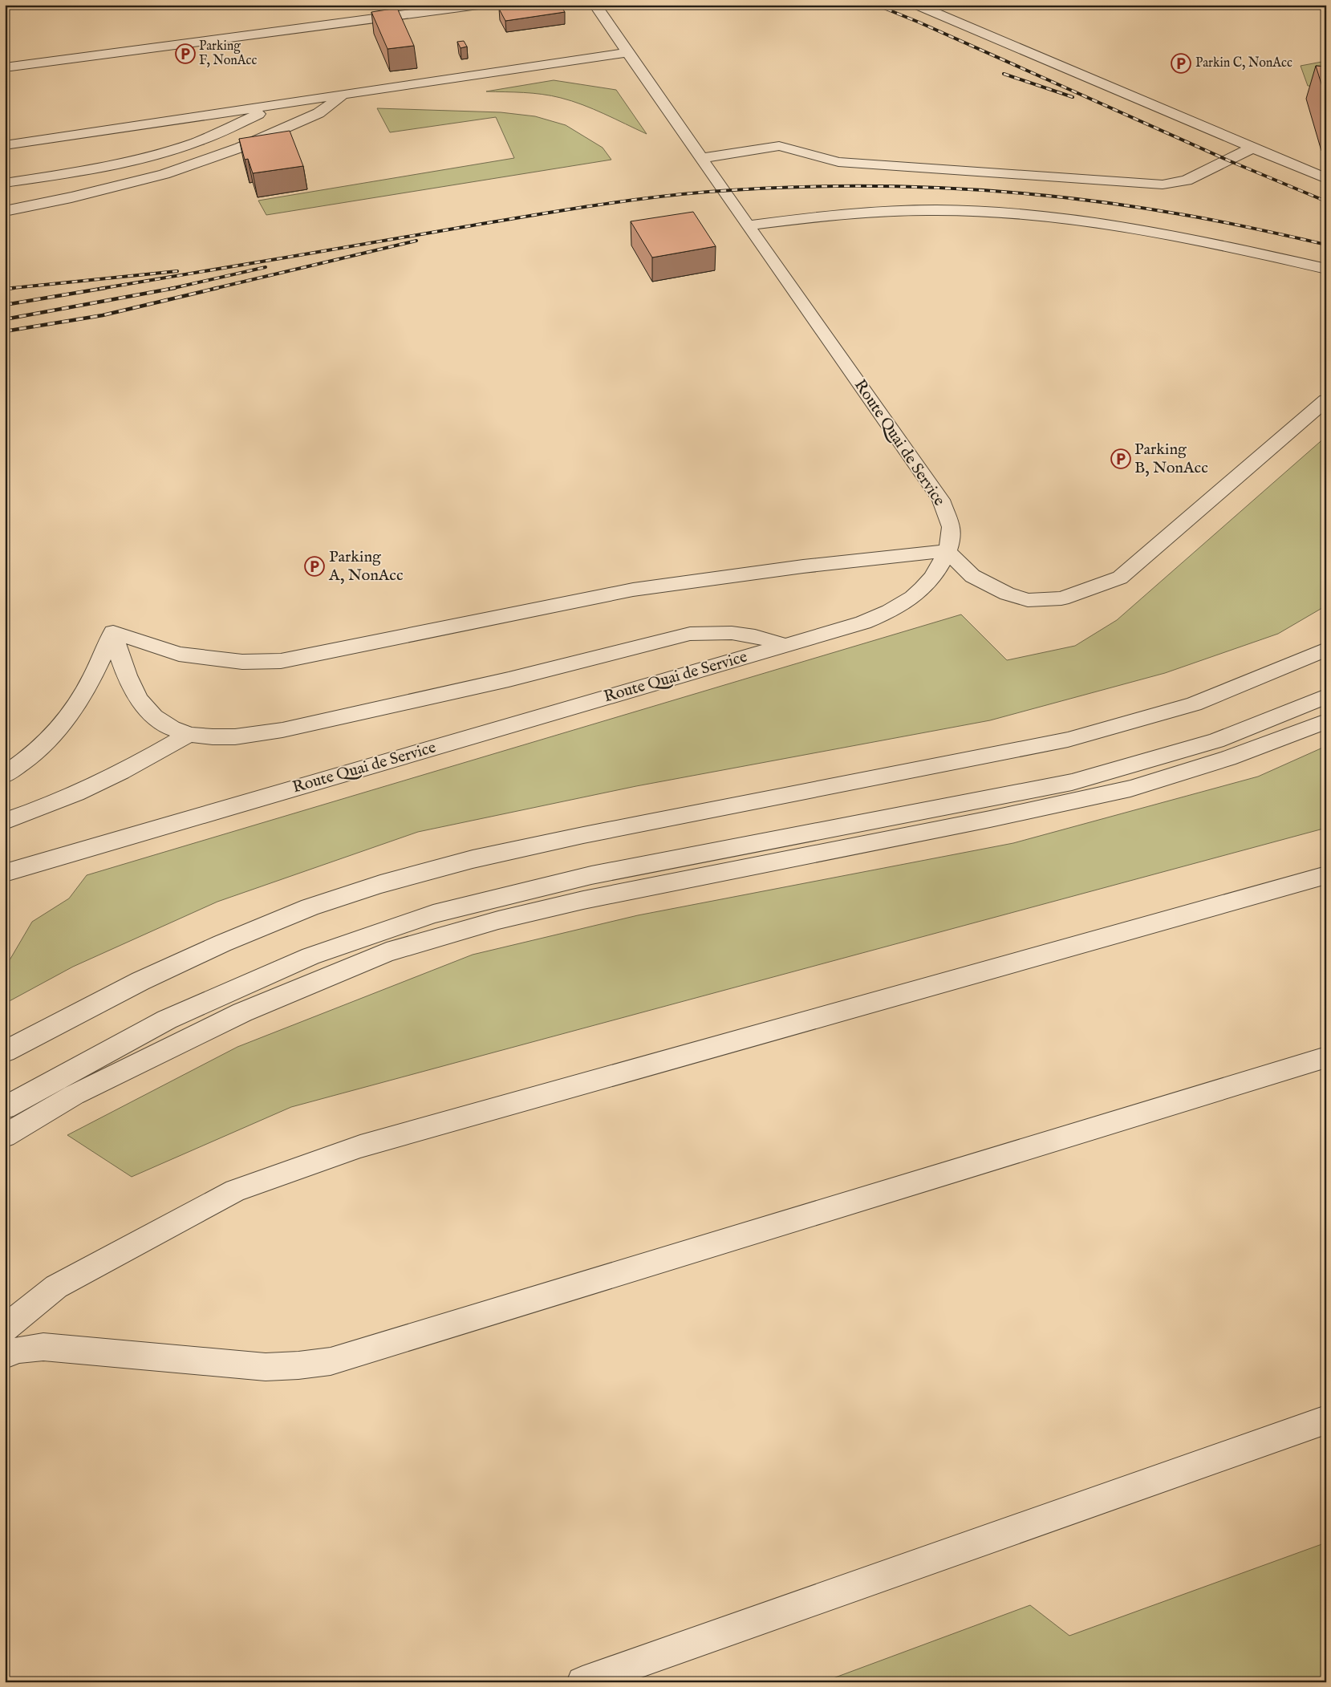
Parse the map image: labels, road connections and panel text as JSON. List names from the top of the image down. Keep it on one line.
{"streets":{"lane":["Route Quai de Service"]},"places":{"parking":["Parking F, NonAcc","Parkin C, NonAcc","Parking B, NonAcc","Parking A, NonAcc"]}}
